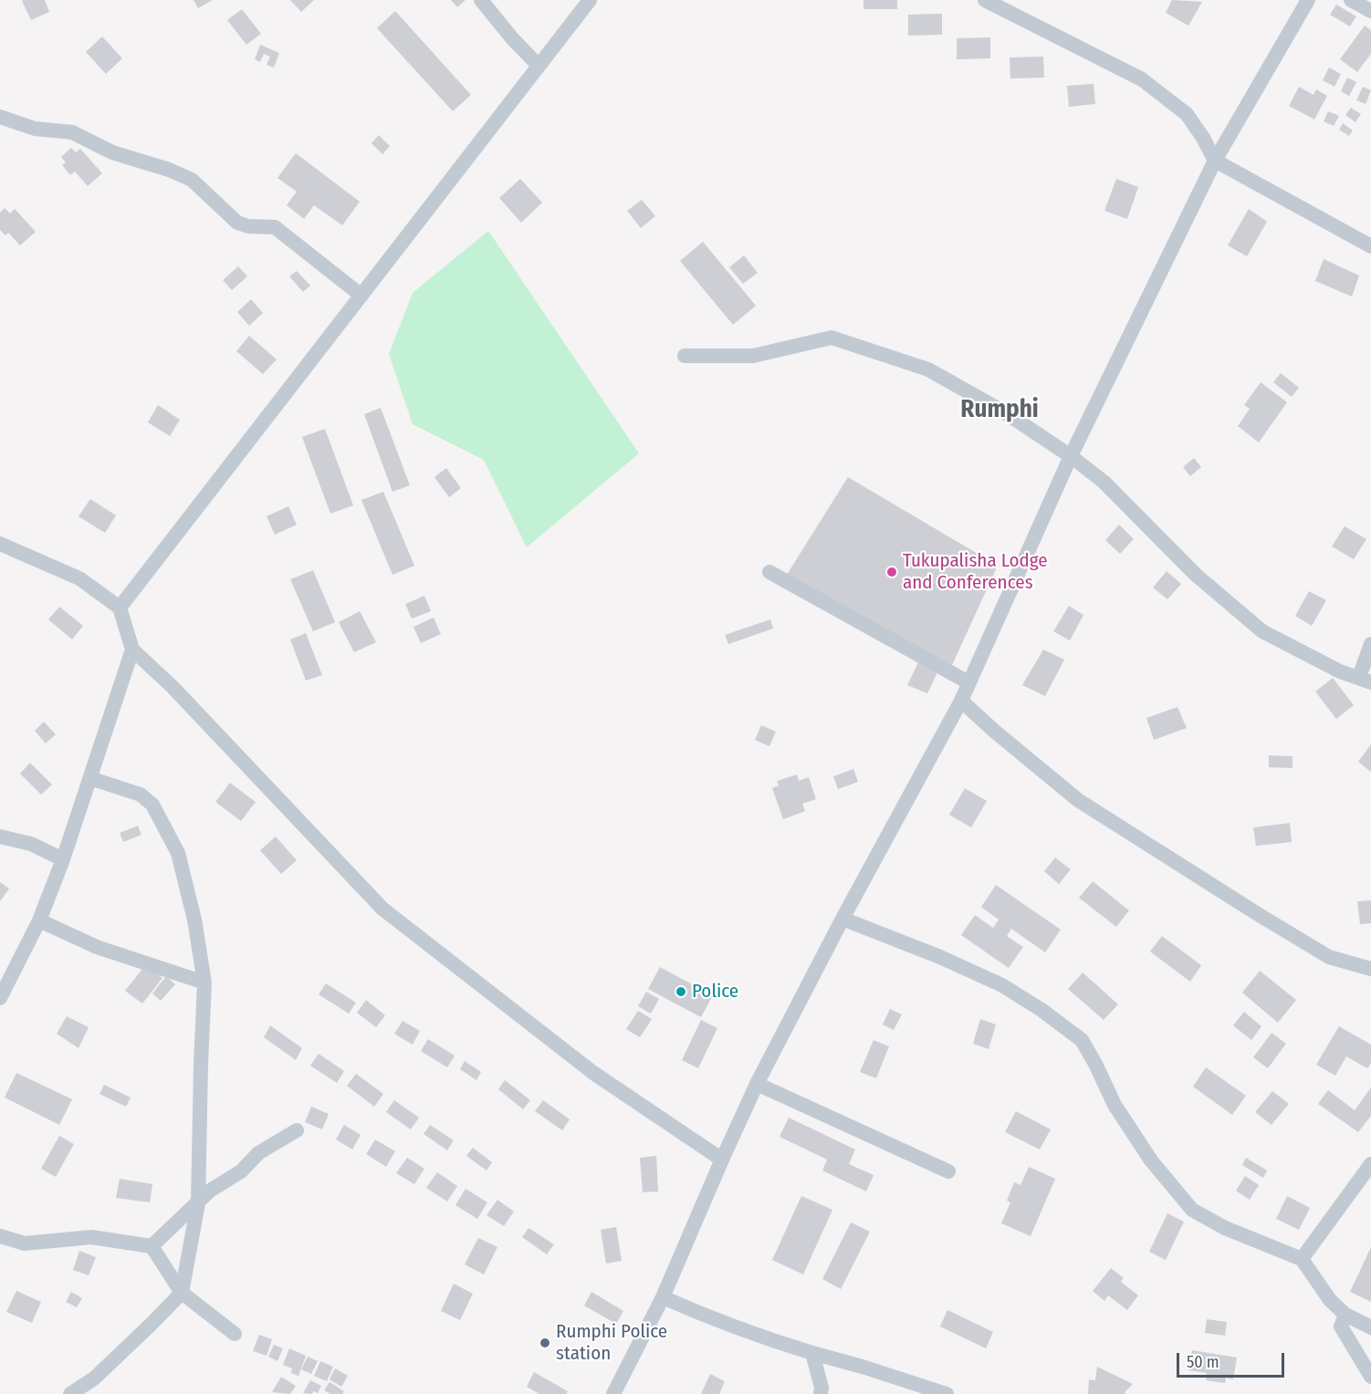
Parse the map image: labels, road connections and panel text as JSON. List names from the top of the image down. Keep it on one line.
{"districts":["Rumphi"],"places":["Tukupalisha Lodge and Conferences","Police","Rumphi Police station"],"scale_bar":"50 m"}
